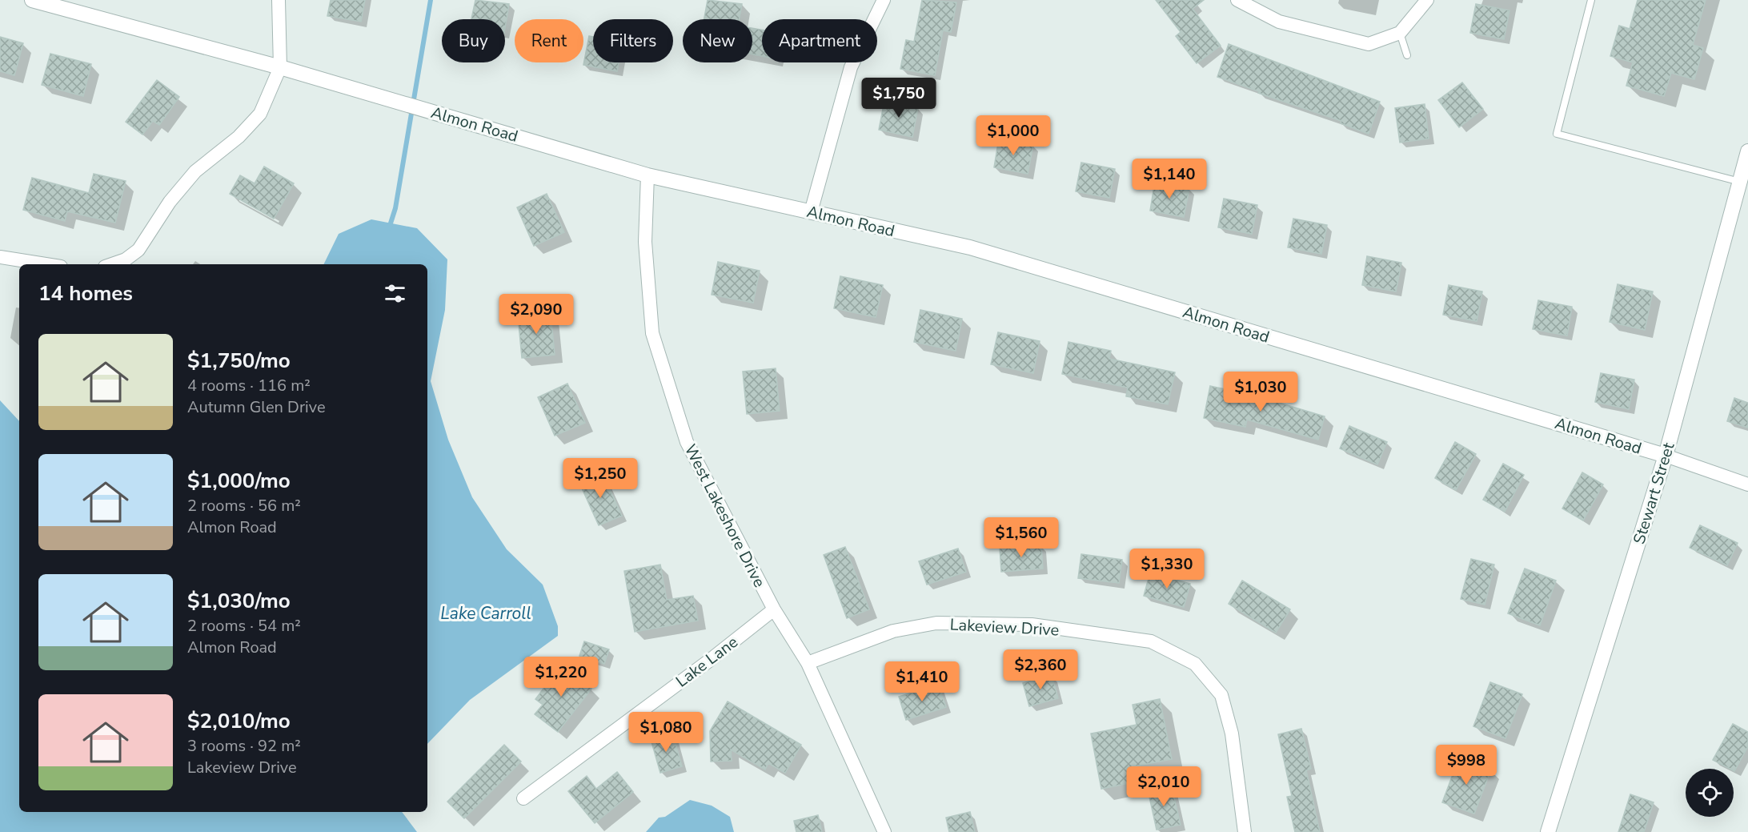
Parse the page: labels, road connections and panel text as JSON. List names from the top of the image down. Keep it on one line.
{"streets":{"street":["Almon Road","Stewart Street","West Lakeshore Drive","Lakeview Drive","Lake Lane"]},"crossings":[["Almon Road","Stewart Street"],["Almon Road","West Lakeshore Drive"],["West Lakeshore Drive","Lakeview Drive"],["West Lakeshore Drive","Lake Lane"]],"water":["Lake Carroll"],"page":{"chip":["Buy","Rent","Filters","New","Apartment"],"price":["$1,750","$1,000","$1,140","$2,090","$1,030","$1,250","$1,560","$1,330","$2,360","$1,220","$1,410","$1,080","$998","$2,010"],"heading":"14 homes","list":[{"name":"$1,750/mo","note":"4 rooms · 116 m² · Autumn Glen Drive"},{"name":"$1,000/mo","note":"2 rooms · 56 m² · Almon Road"},{"name":"$1,030/mo","note":"2 rooms · 54 m² · Almon Road"},{"name":"$2,010/mo","note":"3 rooms · 92 m² · Lakeview Drive"}]}}
